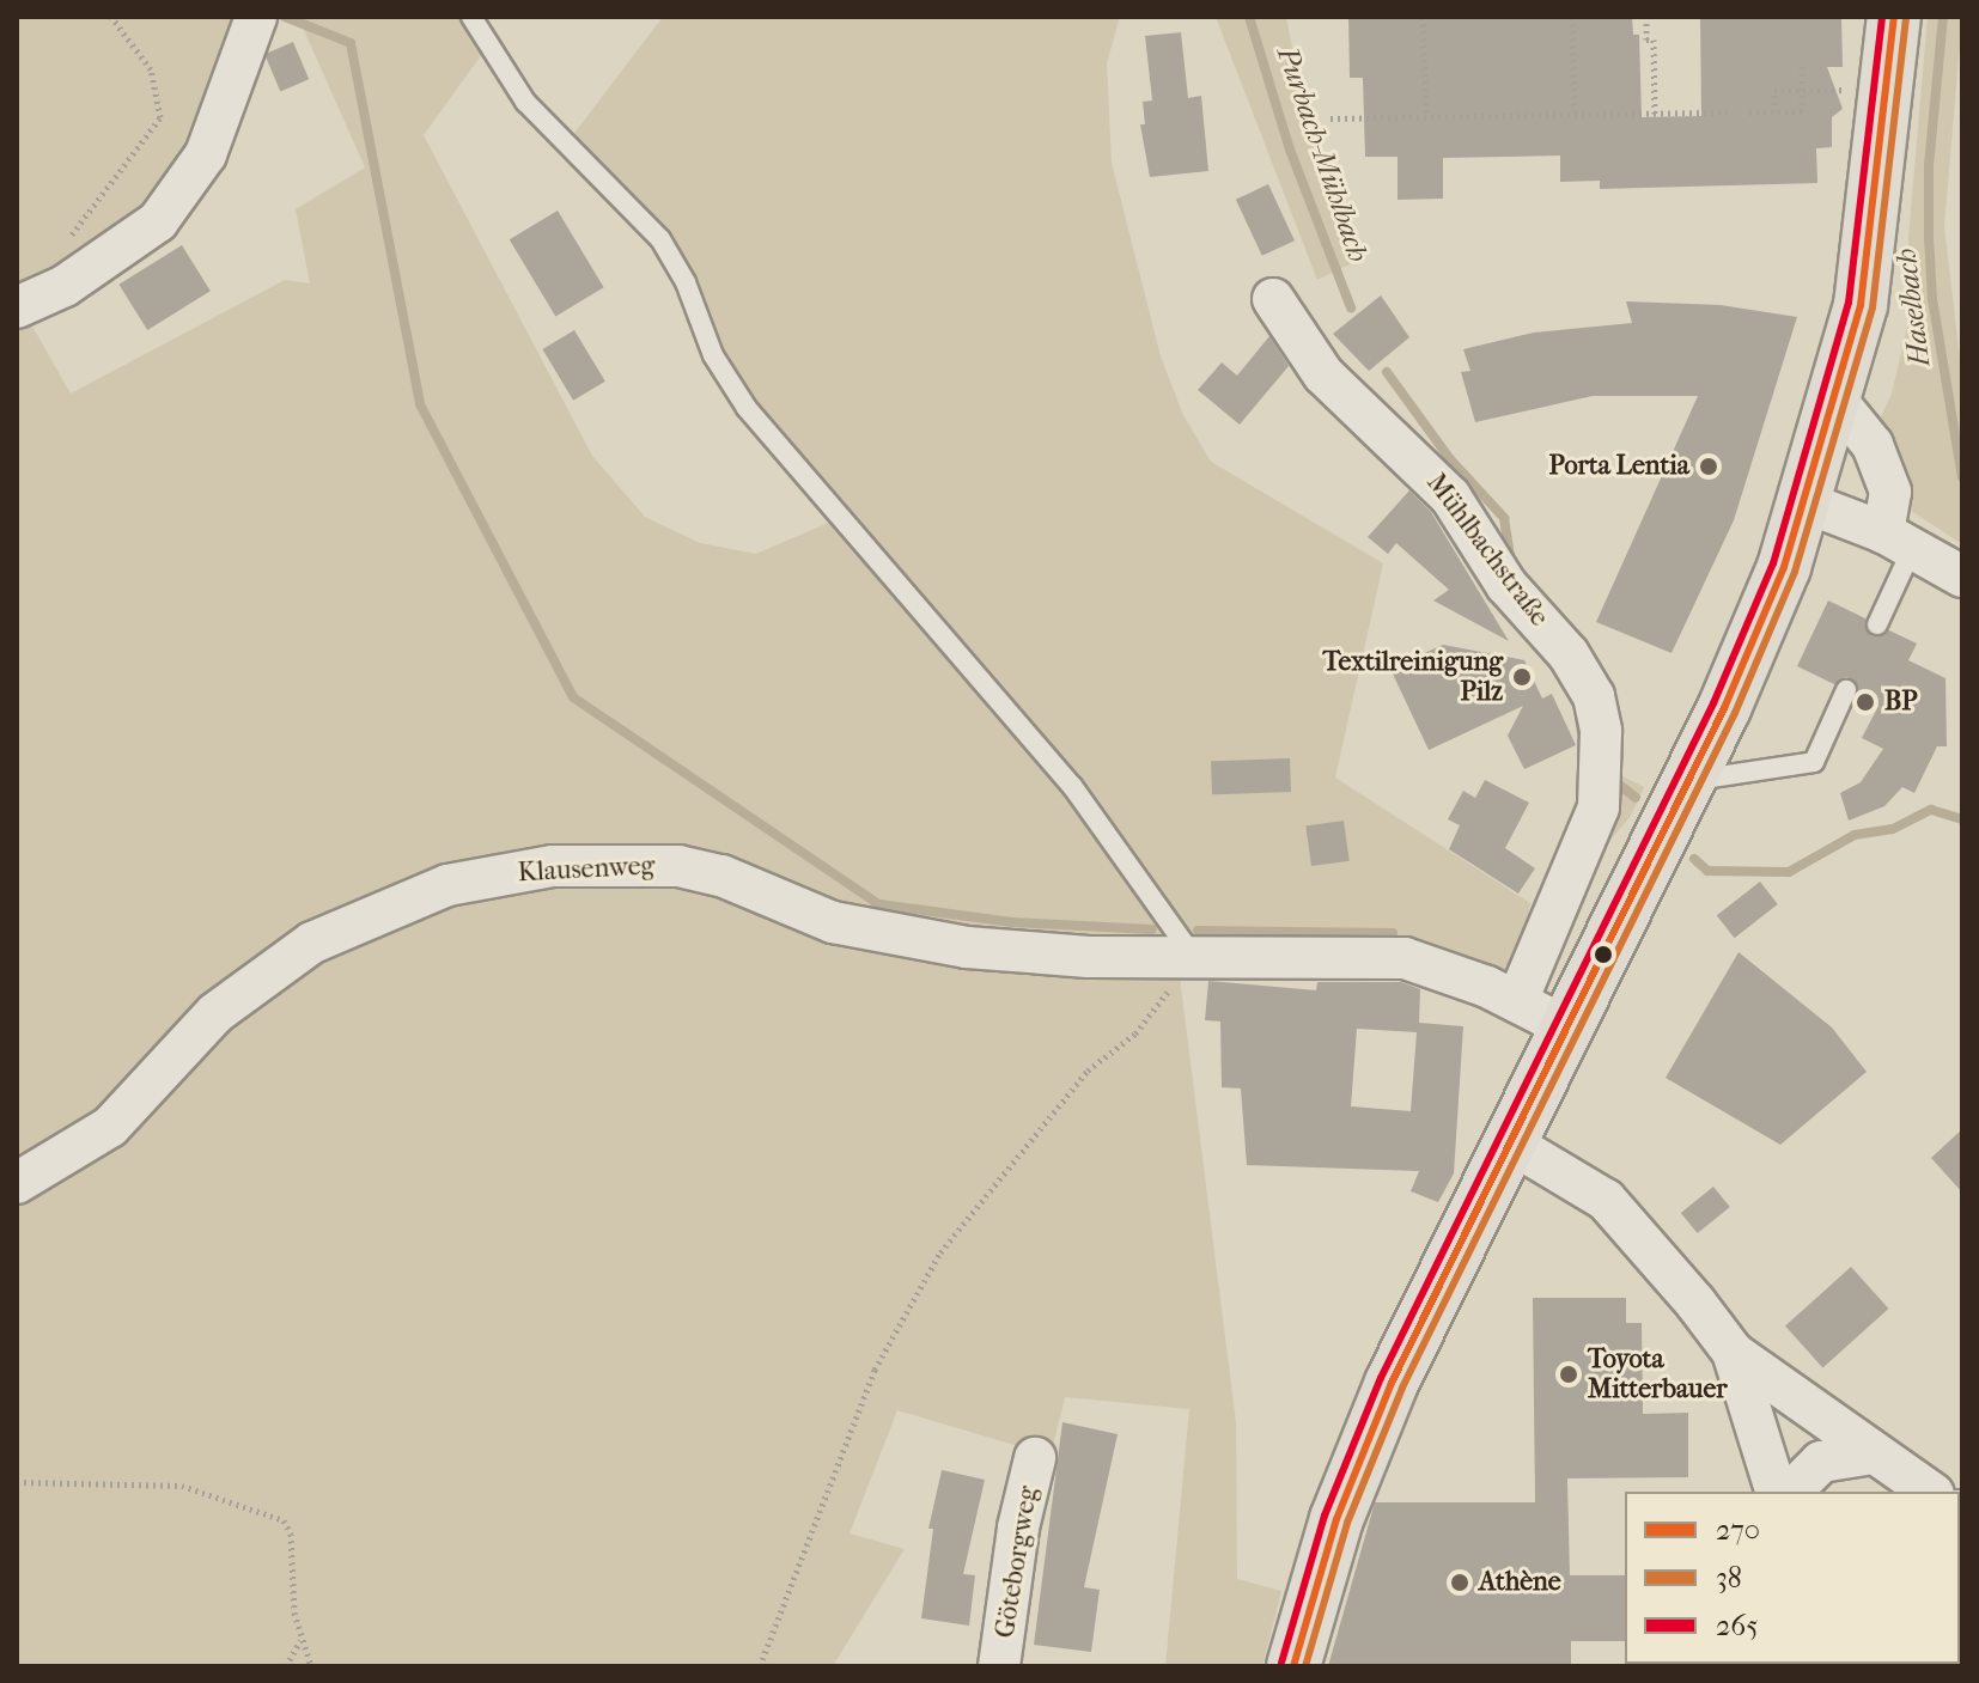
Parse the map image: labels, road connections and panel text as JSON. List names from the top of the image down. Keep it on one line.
{"streets":{"street":["Mühlbachstraße","Klausenweg","Göteborgweg"]},"crossings":[["Mühlbachstraße","Klausenweg"]],"water":["Purbach-Mühlbach","Haselbach"],"places":["Porta Lentia","Textilreinigung Pilz","BP","Toyota Mitterbauer","Athène"],"lines":["transit line 270","transit line 265","transit line 38"],"legend":["270","38","265"]}
